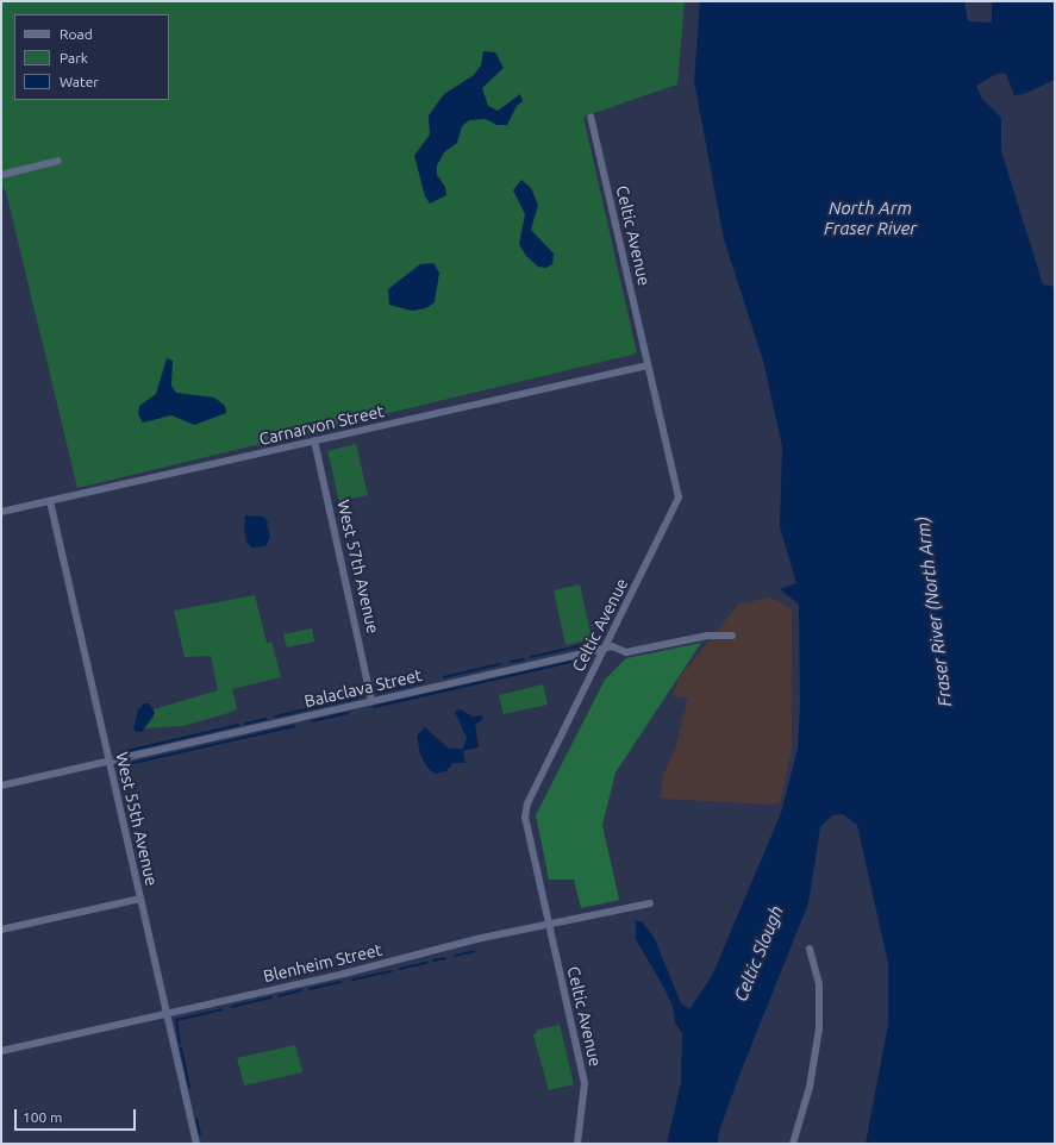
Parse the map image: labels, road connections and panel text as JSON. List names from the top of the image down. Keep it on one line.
{"streets":{"street":["Celtic Avenue","Carnarvon Street","West 57th Avenue","Balaclava Street","West 55th Avenue","Blenheim Street"]},"crossings":[["Celtic Avenue","Carnarvon Street"],["Celtic Avenue","Balaclava Street"],["Celtic Avenue","Blenheim Street"],["Carnarvon Street","West 57th Avenue"],["Carnarvon Street","West 55th Avenue"],["West 57th Avenue","Balaclava Street"],["Balaclava Street","West 55th Avenue"],["West 55th Avenue","Blenheim Street"]],"water":["North Arm Fraser River","Fraser River (North Arm)","Celtic Slough"],"legend":["Road","Park","Water"],"scale_bar":"100 m"}
